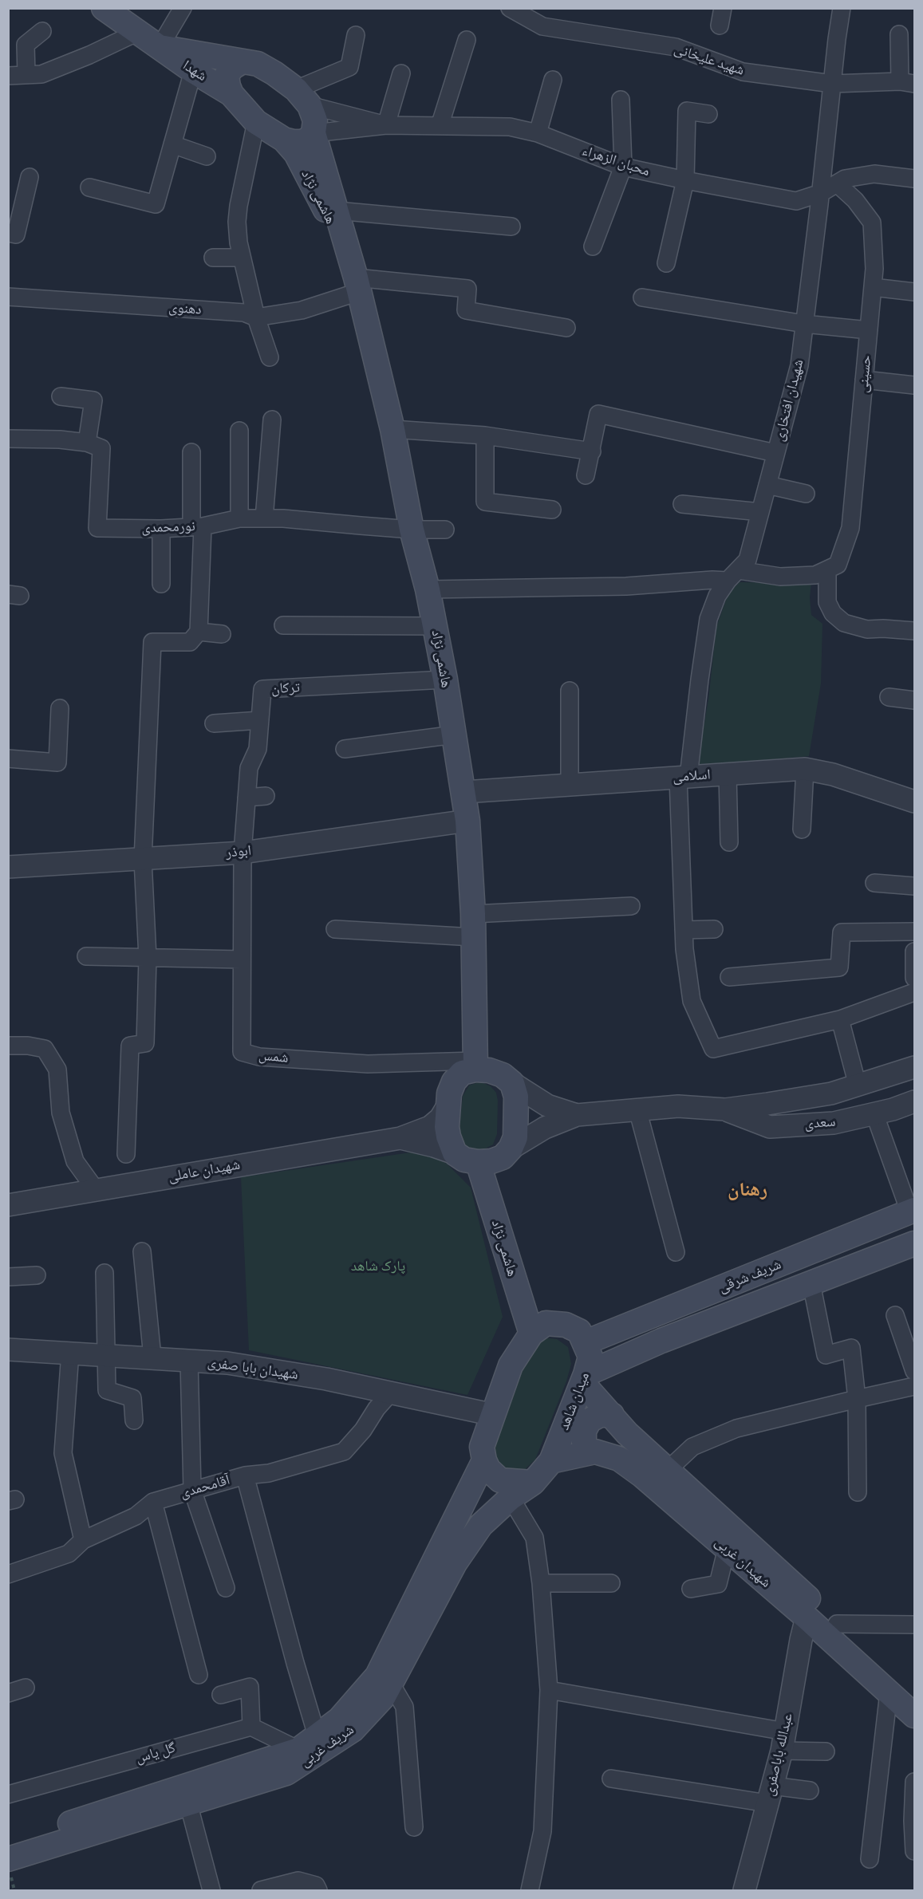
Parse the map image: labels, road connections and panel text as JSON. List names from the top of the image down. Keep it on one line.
{"streets":{"main road":["شهدا","هاشمی نژاد","شریف شرقی","میدان شاهد","شهیدان غربی","شریف غربی"],"street":["شهید علیخانی","محبان الزهراء","دهنوی","حسینی","شهیدان افتخاری","نورمحمدی","ترکان","اسلامی","ابوذر","شمس","سعدی","شهیدان عاملی","شهیدان بابا صفری","آقامحمدی","گل یاس","عبدالله باباصفری"]},"crossings":[["شهید علیخانی","شهیدان افتخاری"],["شهدا","هاشمی نژاد"],["محبان الزهراء","هاشمی نژاد"],["محبان الزهراء","حسینی"],["محبان الزهراء","شهیدان افتخاری"],["هاشمی نژاد","دهنوی"],["هاشمی نژاد","نورمحمدی"],["هاشمی نژاد","ترکان"],["هاشمی نژاد","اسلامی"],["هاشمی نژاد","ابوذر"],["هاشمی نژاد","شمس"],["هاشمی نژاد","شهیدان عاملی"],["شهیدان افتخاری","اسلامی"],["ترکان","ابوذر"],["ترکان","شمس"],["ابوذر","شمس"],["شمس","شهیدان عاملی"],["شریف شرقی","میدان شاهد"],["شریف شرقی","شهیدان غربی"],["شهیدان بابا صفری","آقامحمدی"],["میدان شاهد","شهیدان غربی"],["میدان شاهد","شریف غربی"],["شهیدان غربی","عبدالله باباصفری"]],"districts":["رهنان"],"parks":["پارک شاهد"]}
